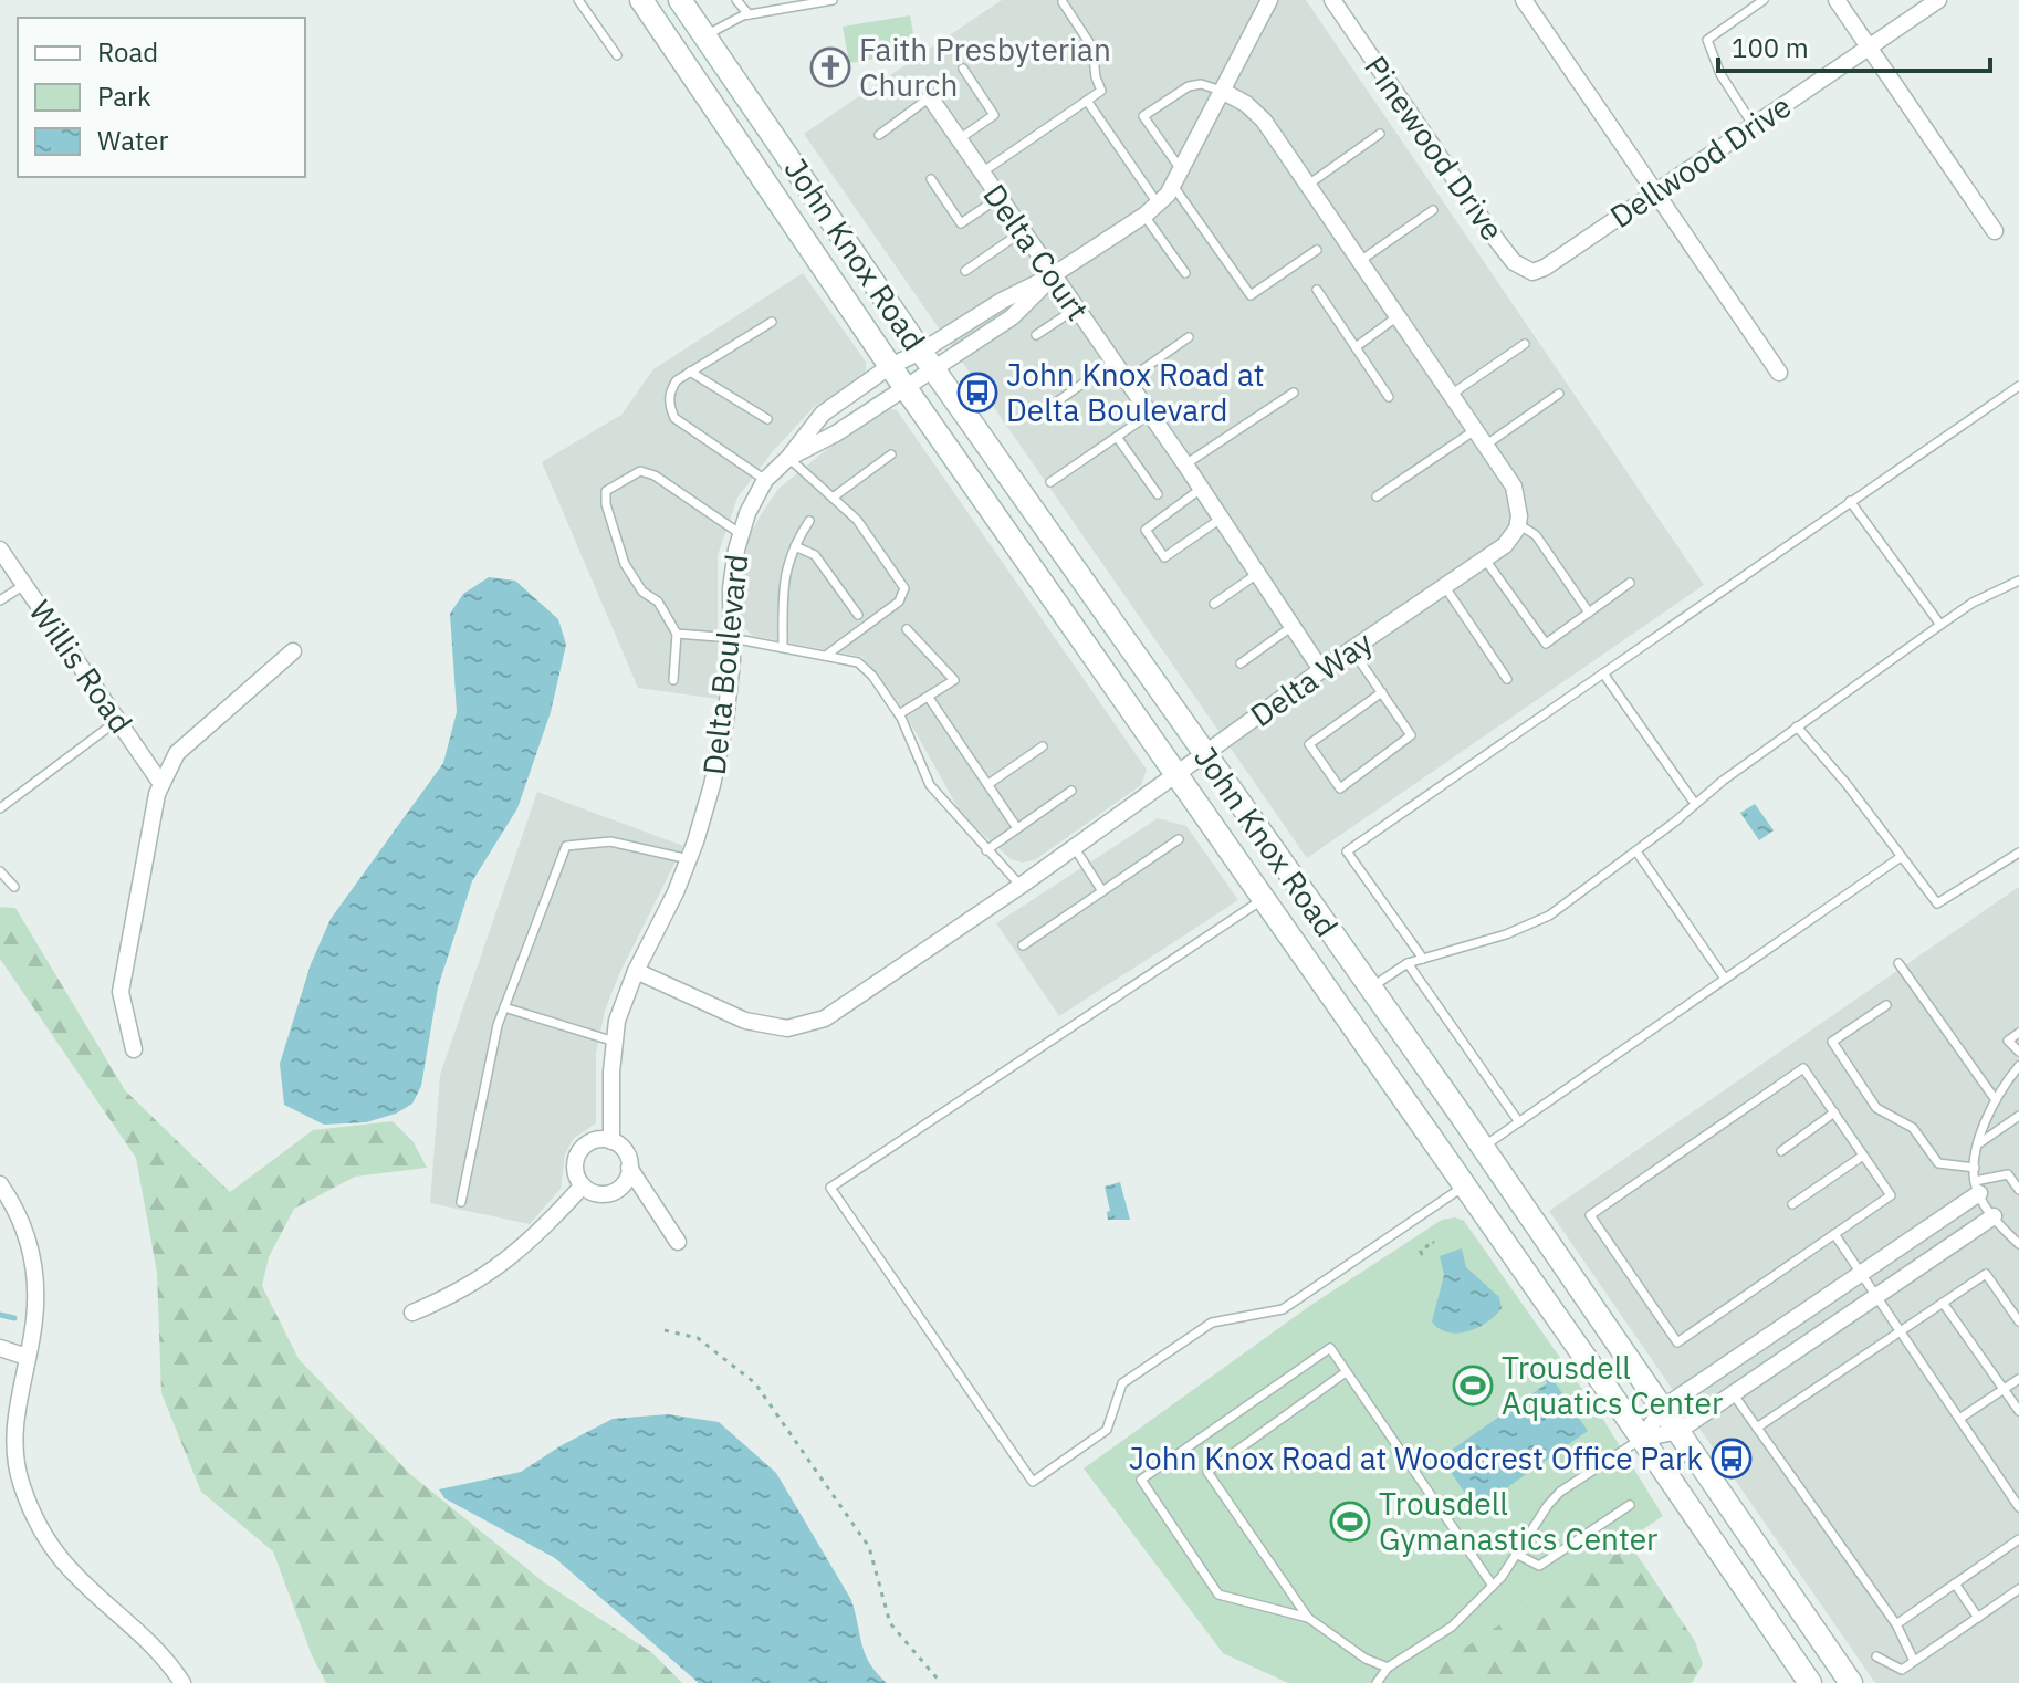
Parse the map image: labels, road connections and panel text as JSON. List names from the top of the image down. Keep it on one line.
{"streets":{"main road":["John Knox Road"],"street":["Pinewood Drive","Dellwood Drive","Delta Court","Delta Boulevard","Willis Road","Delta Way"]},"crossings":[["Pinewood Drive","Dellwood Drive"],["Delta Court","Delta Boulevard"],["Delta Court","Delta Way"],["John Knox Road","Delta Boulevard"],["John Knox Road","Delta Way"],["Delta Boulevard","Delta Way"]],"places":{"church":["Faith Presbyterian Church"],"bus stop":["John Knox Road at Delta Boulevard","John Knox Road at Woodcrest Office Park"],"sports":["Trousdell Aquatics Center","Trousdell Gymanastics Center"]},"legend":["Road","Park","Water"],"scale_bar":"100 m"}
